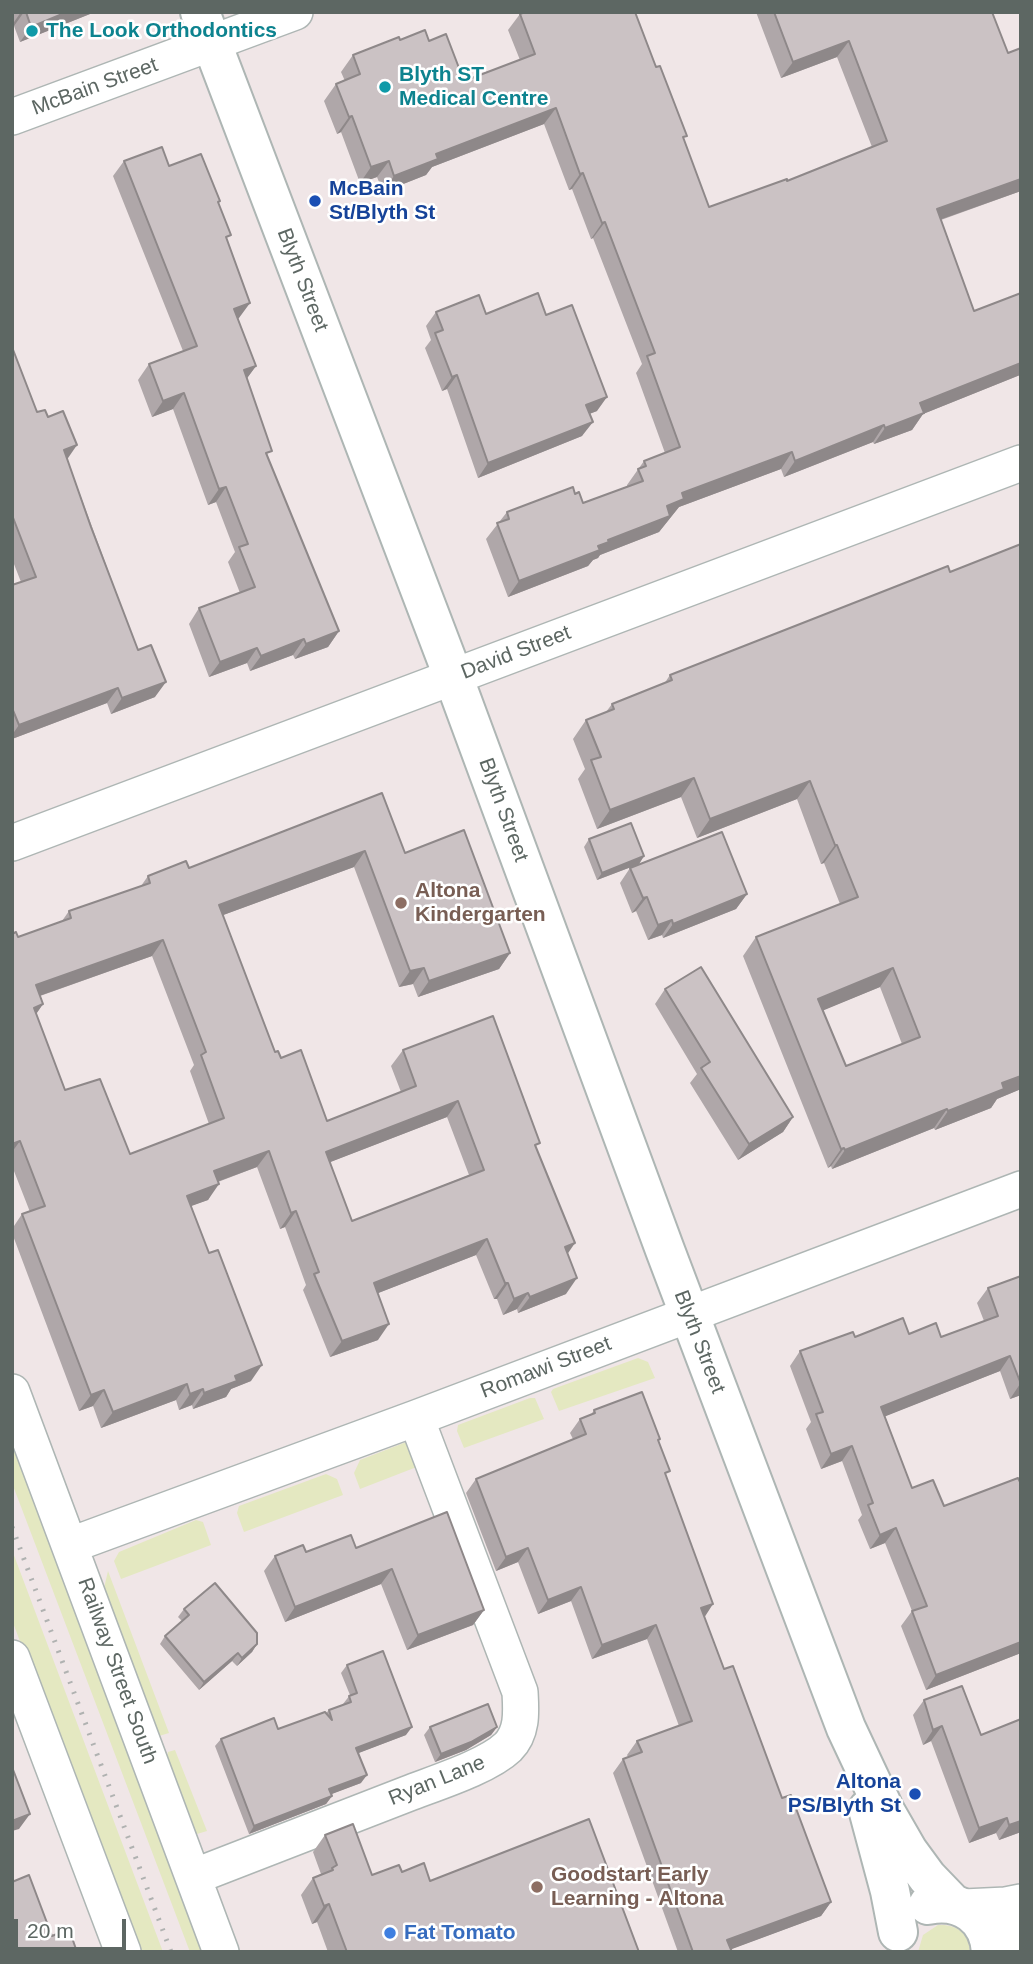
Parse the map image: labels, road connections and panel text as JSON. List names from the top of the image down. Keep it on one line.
{"streets":{"street":["McBain Street","Blyth Street","David Street","Romawi Street","Railway Street South","Ryan Lane"]},"crossings":[["McBain Street","Blyth Street"],["Blyth Street","David Street"],["Blyth Street","Romawi Street"],["Romawi Street","Railway Street South"],["Romawi Street","Ryan Lane"],["Railway Street South","Ryan Lane"]],"places":["The Look Orthodontics","Blyth ST Medical Centre","McBain St/Blyth St","Altona Kindergarten","Altona PS/Blyth St","Goodstart Early Learning - Altona","Fat Tomato"],"scale_bar":"20 m"}
